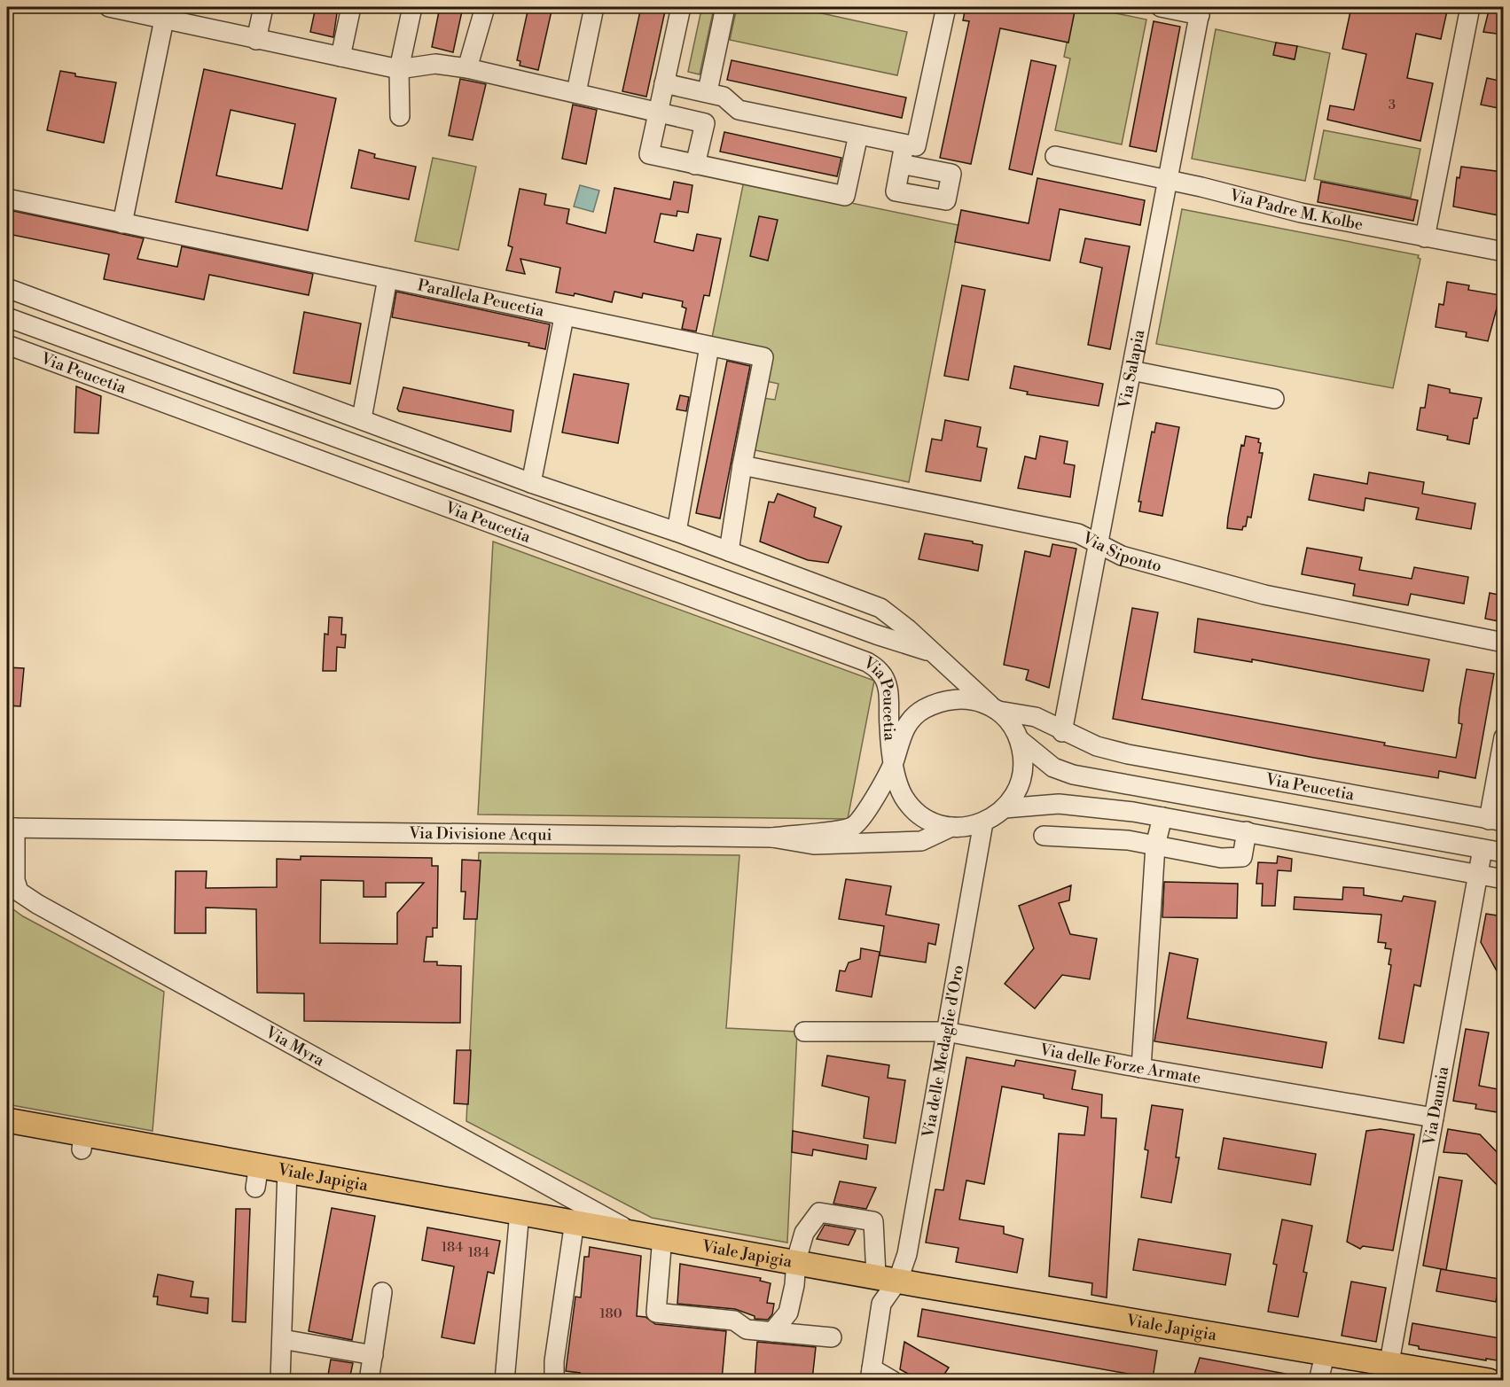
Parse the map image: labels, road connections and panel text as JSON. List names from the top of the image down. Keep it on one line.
{"streets":{"main road":["Viale Japigia"],"street":["Via Padre M. Kolbe","Parallela Peucetia","Via Salapia","Via Peucetia","Via Siponto","Via Divisione Acqui","Via Myra","Via delle Medaglie d'Oro","Via delle Forze Armate","Via Daunia"]},"crossings":[["Via Padre M. Kolbe","Via Salapia"],["Parallela Peucetia","Via Peucetia"],["Parallela Peucetia","Via Siponto"],["Via Salapia","Via Peucetia"],["Via Salapia","Via Siponto"],["Via Peucetia","Via Divisione Acqui"],["Via Peucetia","Via delle Medaglie d'Oro"],["Via Peucetia","Via Daunia"],["Via Divisione Acqui","Via Myra"],["Via Divisione Acqui","Via delle Medaglie d'Oro"],["Via Myra","Viale Japigia"],["Via delle Medaglie d'Oro","Via delle Forze Armate"],["Via delle Medaglie d'Oro","Viale Japigia"],["Via delle Forze Armate","Via Daunia"],["Via Daunia","Viale Japigia"]],"house_numbers":["3","184","184","180"]}
